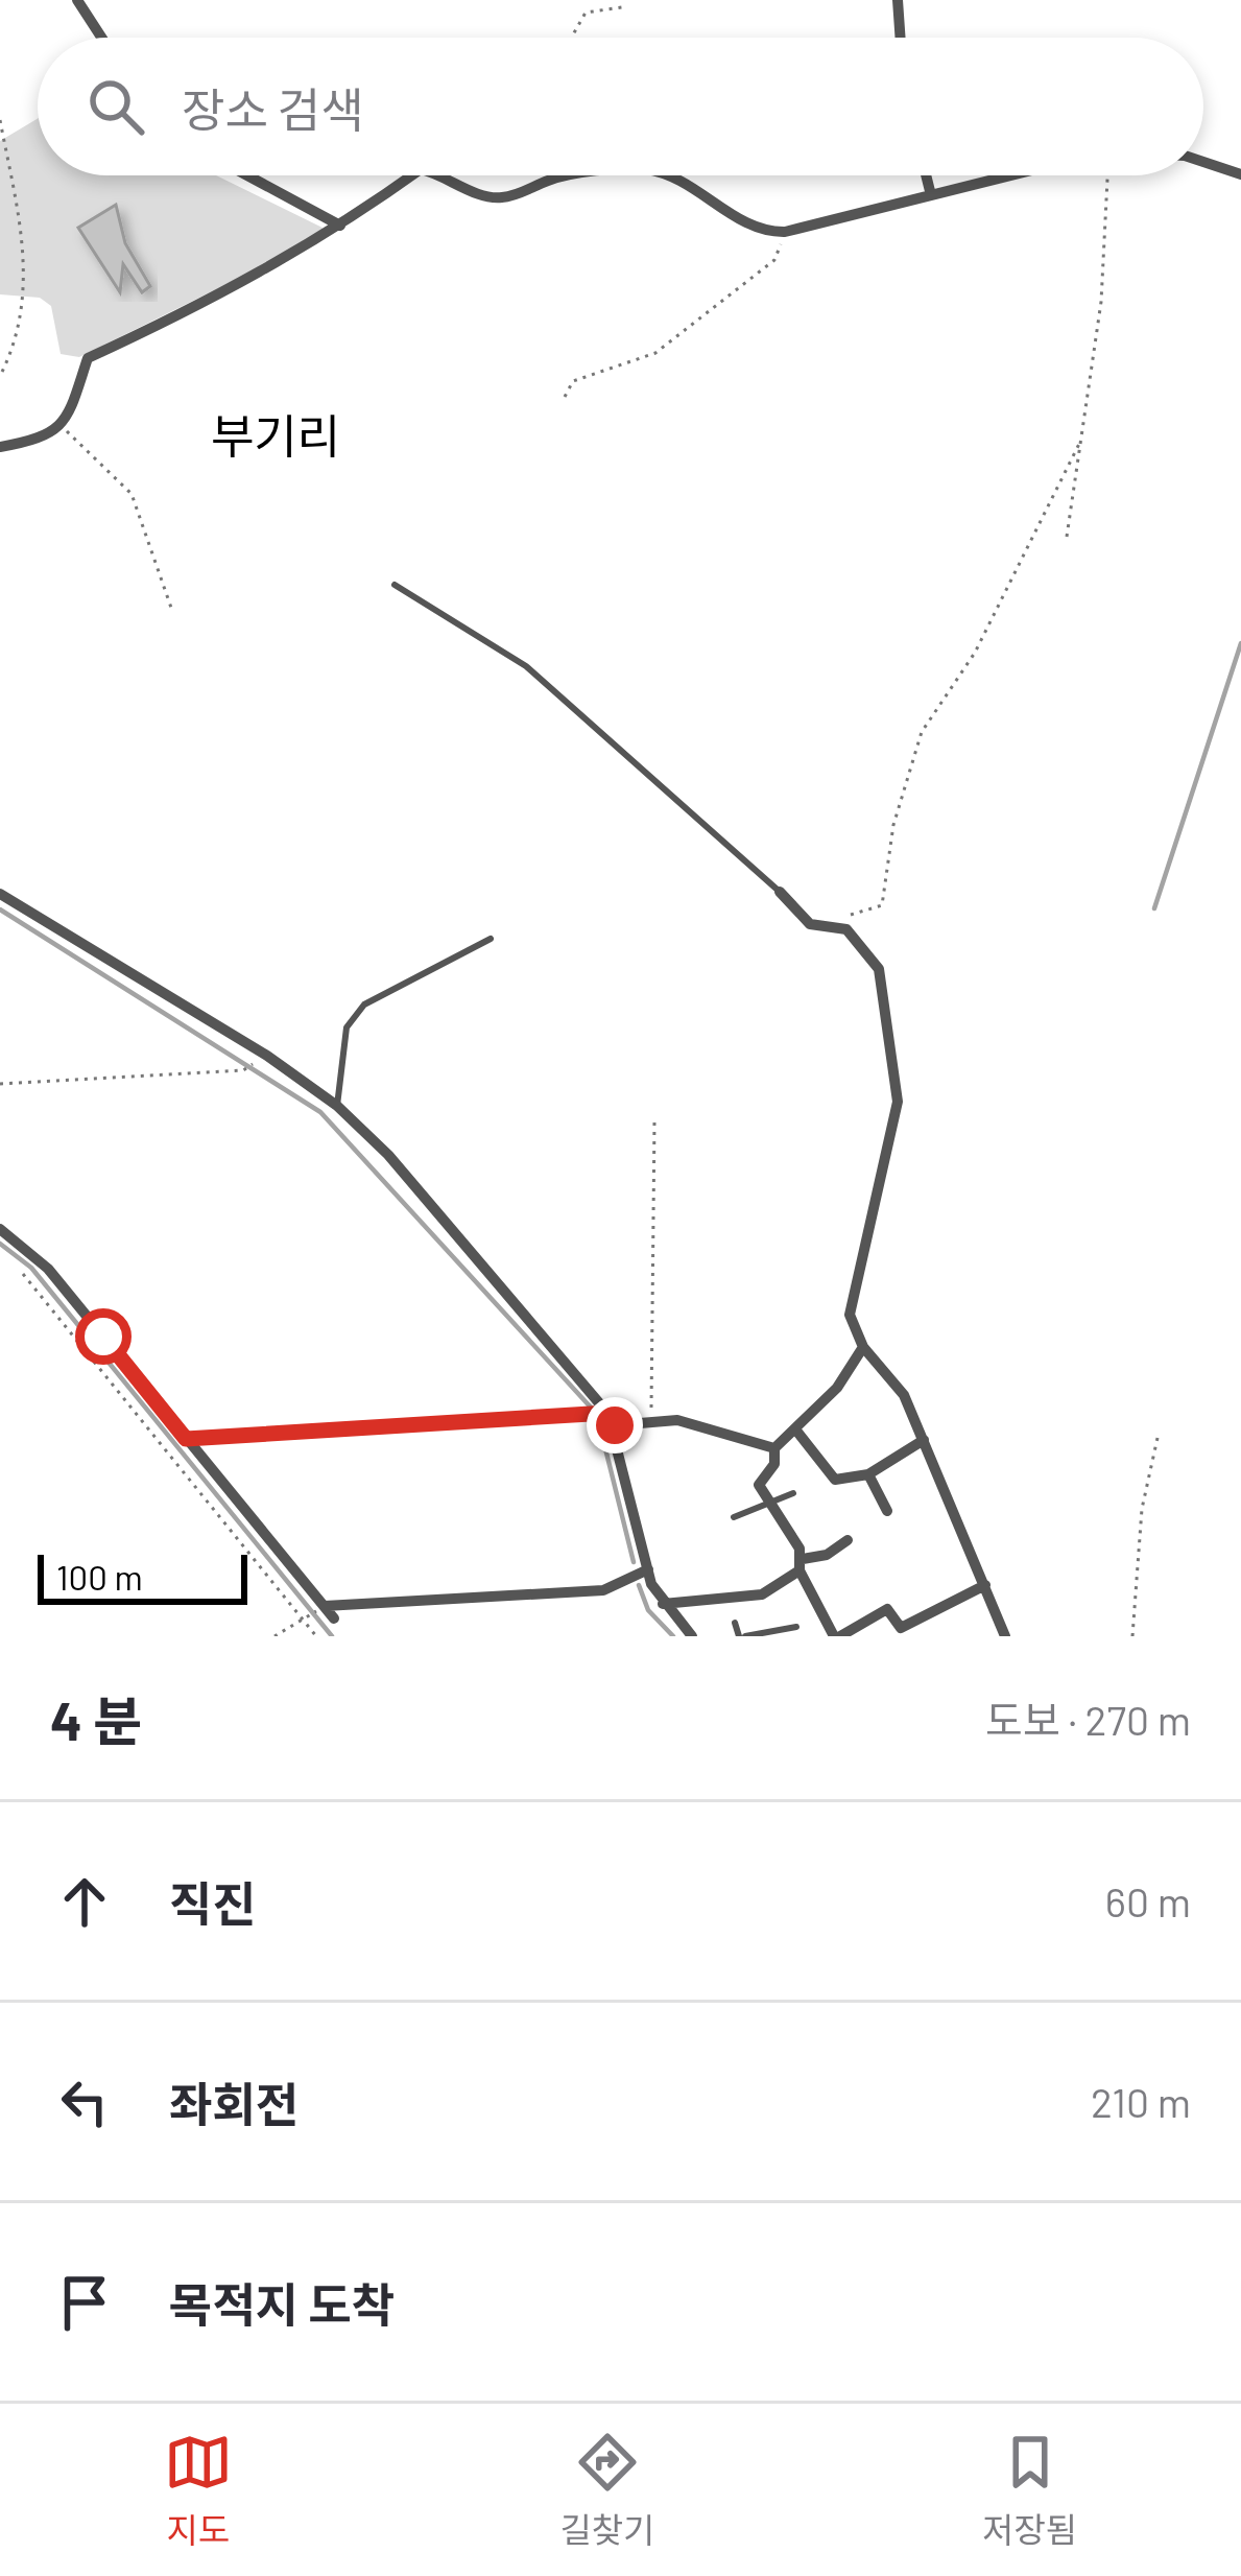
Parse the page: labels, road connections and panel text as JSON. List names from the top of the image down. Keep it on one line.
{"districts":["부기리"],"scale_bar":"100 m","page":{"search":"장소 검색","scale":"100 m","heading":["4 분","도보 · 270 m"],"list":[["직진","60 m"],["좌회전","210 m"],"목적지 도착"],"nav":["지도","길찾기","저장됨"]}}
